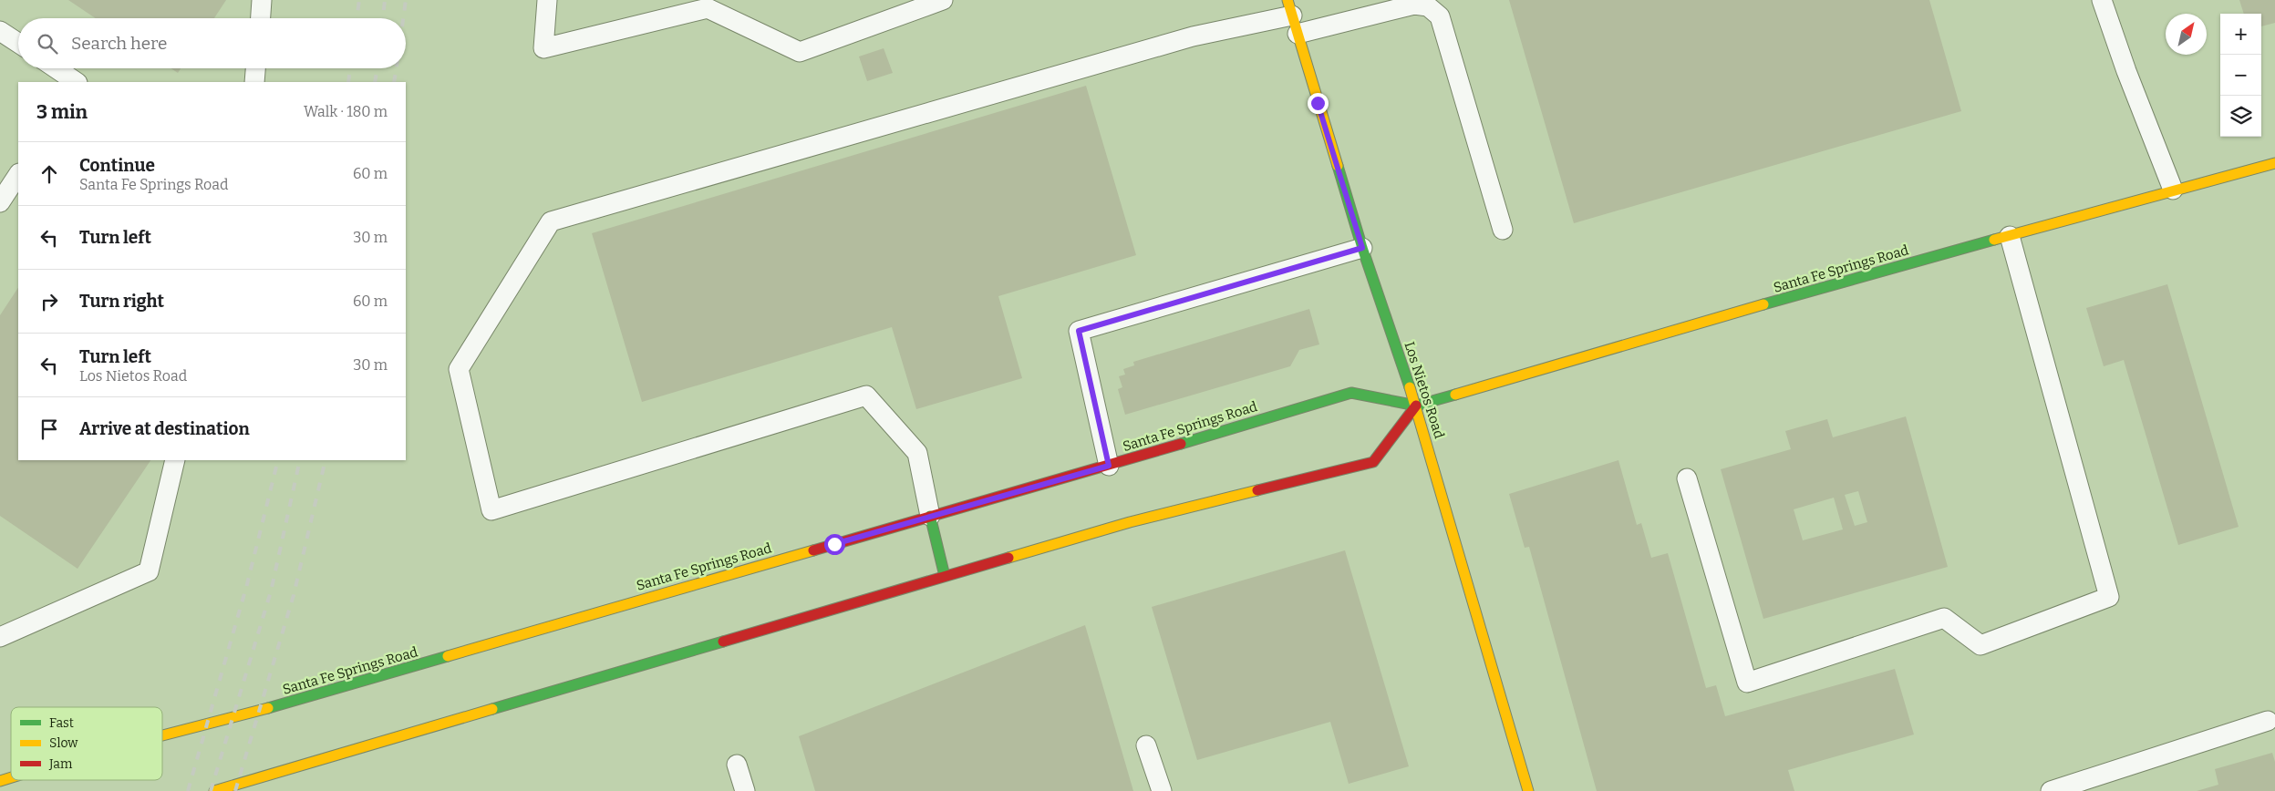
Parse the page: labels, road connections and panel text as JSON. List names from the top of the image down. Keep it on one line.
{"streets":{"main road":["Santa Fe Springs Road","Los Nietos Road"]},"crossings":[["Santa Fe Springs Road","Los Nietos Road"]],"legend":["Fast","Slow","Jam"],"north":"top right","page":{"map_buttons":["+","−"],"search":"Search here","heading":["3 min","Walk · 180 m"],"list":[["Continue","Santa Fe Springs Road","60 m"],["Turn left","30 m"],["Turn right","60 m"],["Turn left","Los Nietos Road","30 m"],"Arrive at destination"]}}
